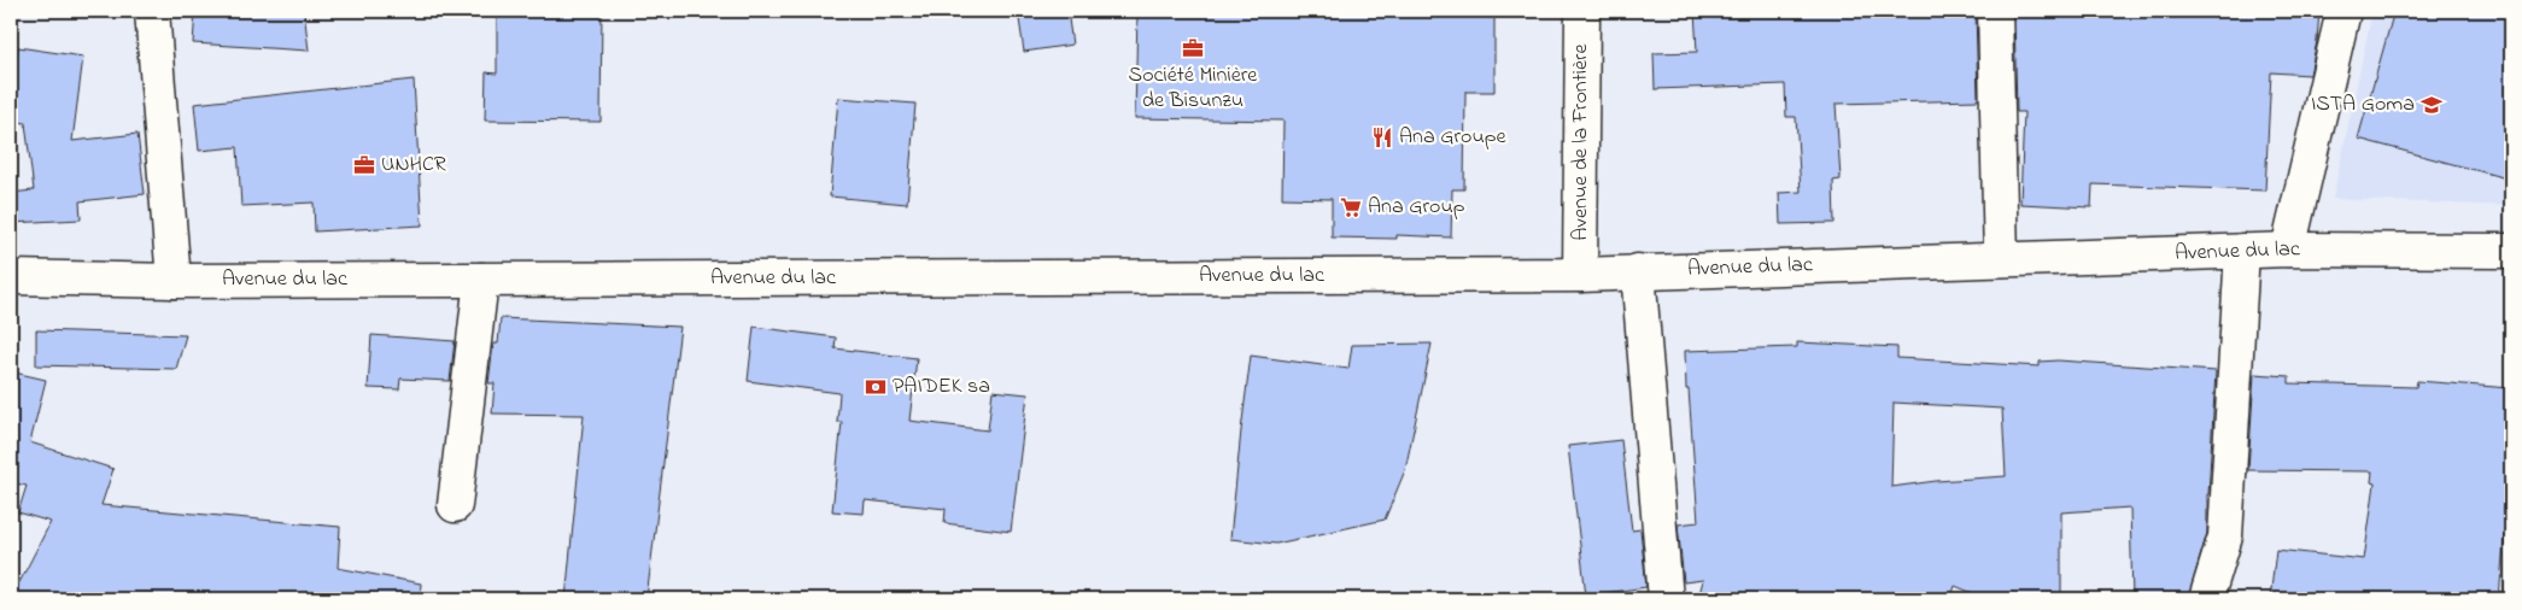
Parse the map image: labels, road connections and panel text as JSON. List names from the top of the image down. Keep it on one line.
{"streets":{"main road":["Avenue de la Frontière","Avenue du lac"]},"crossings":[["Avenue de la Frontière","Avenue du lac"]],"places":{"office":["Société Minière de Bisunzu","UNHCR"],"school or university":["ISTA Goma"],"restaurant":["Ana Groupe"],"supermarket":["Ana Group"],"bank":["PAIDEK sa"]}}
